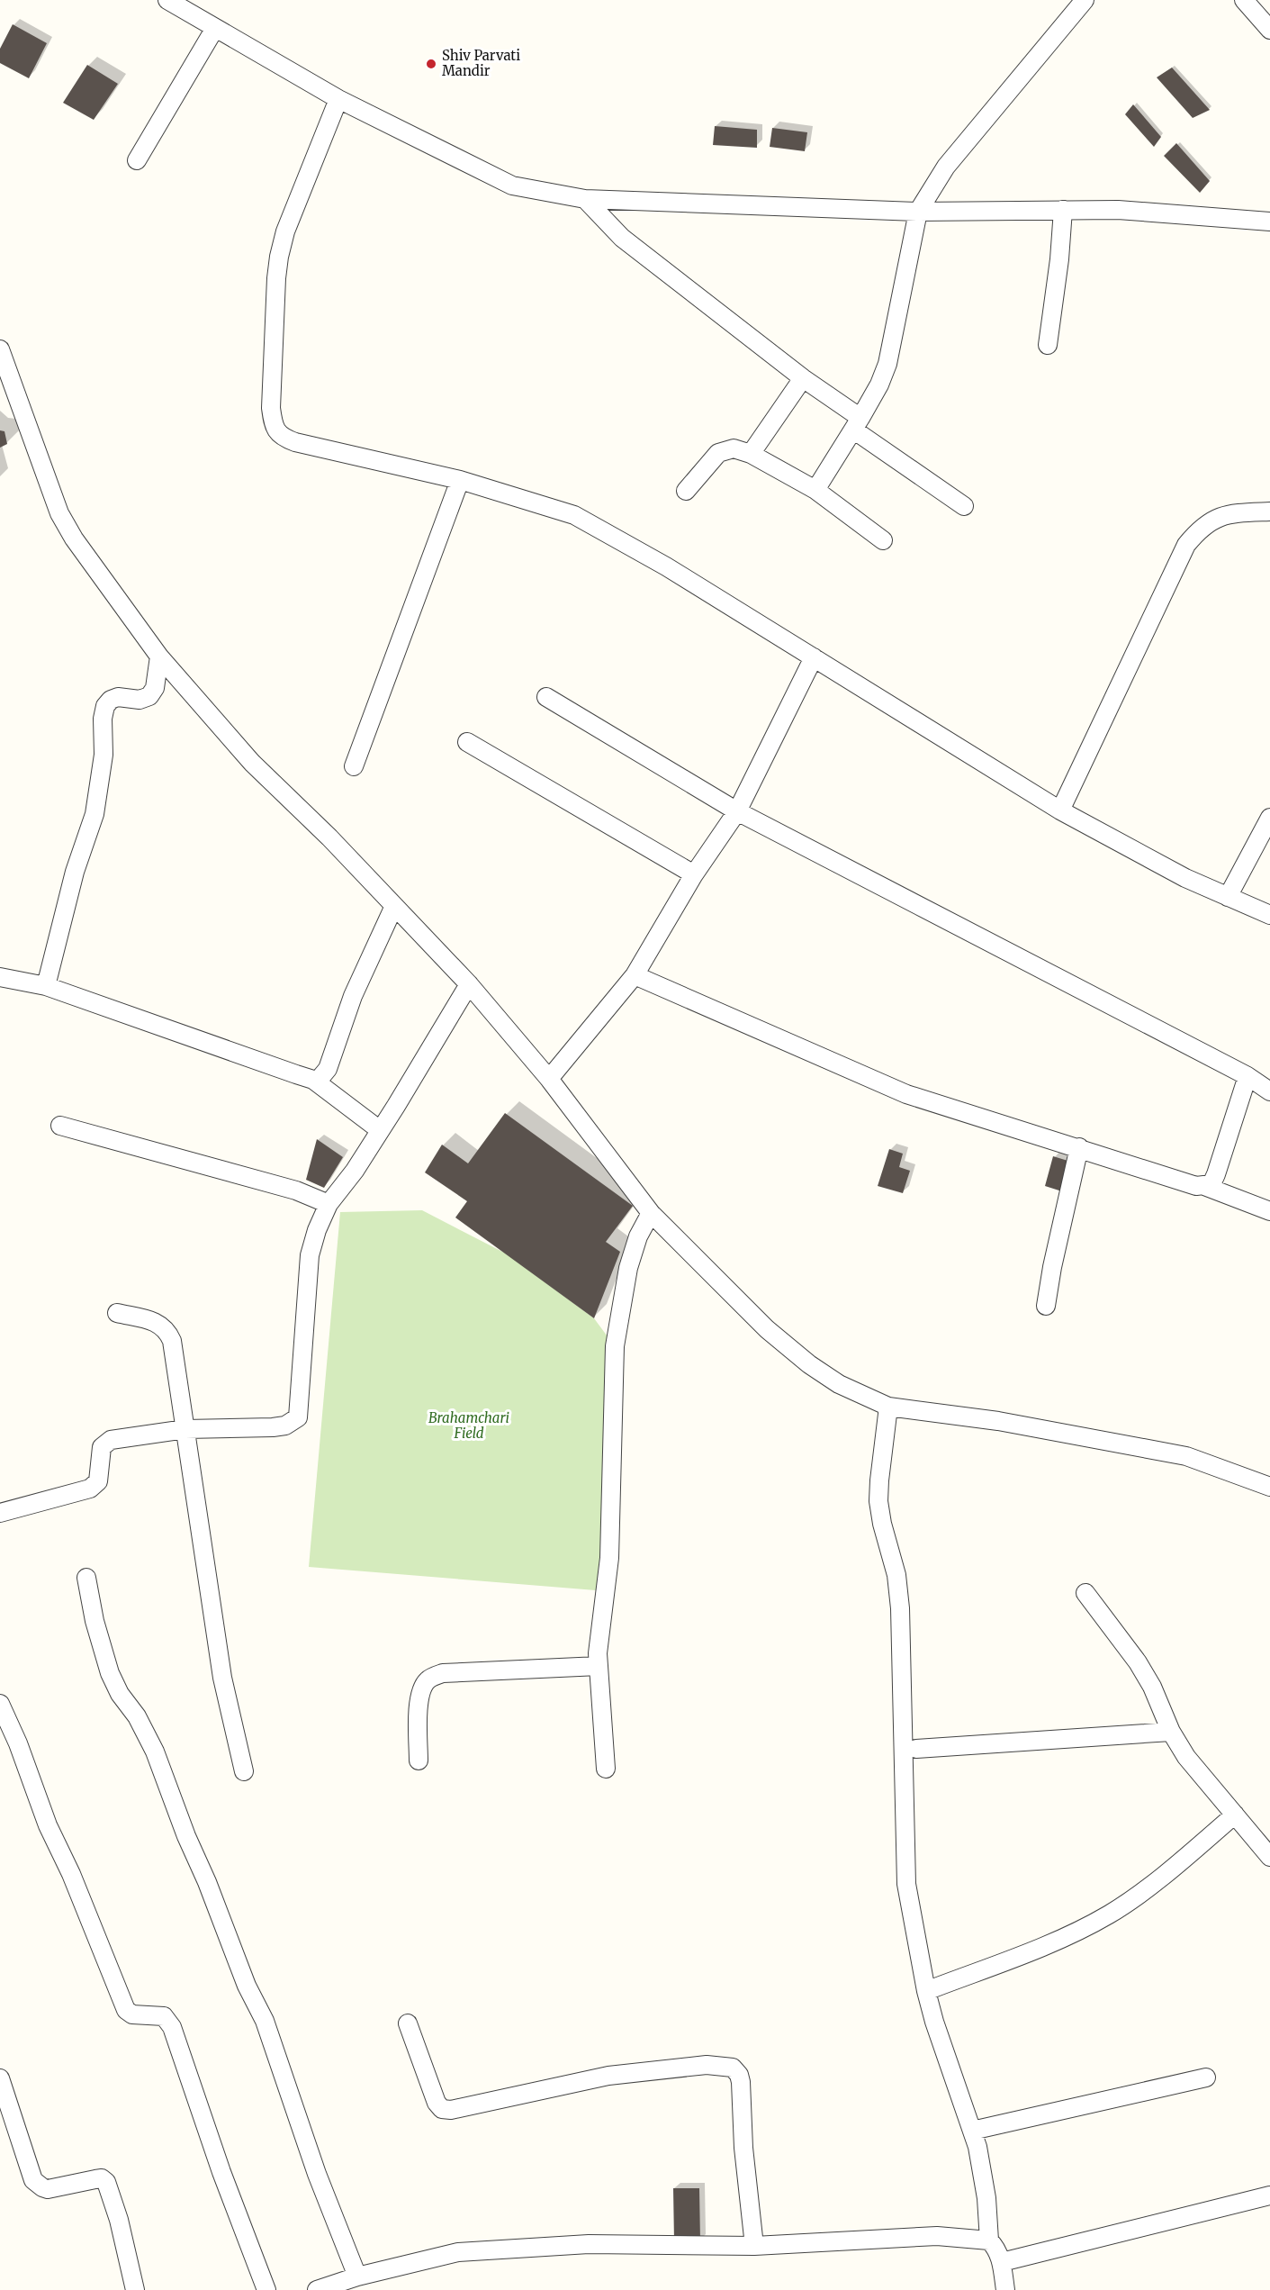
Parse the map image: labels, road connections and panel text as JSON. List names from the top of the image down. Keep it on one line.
{"parks":["Brahamchari Field"],"places":["Shiv Parvati Mandir"]}
